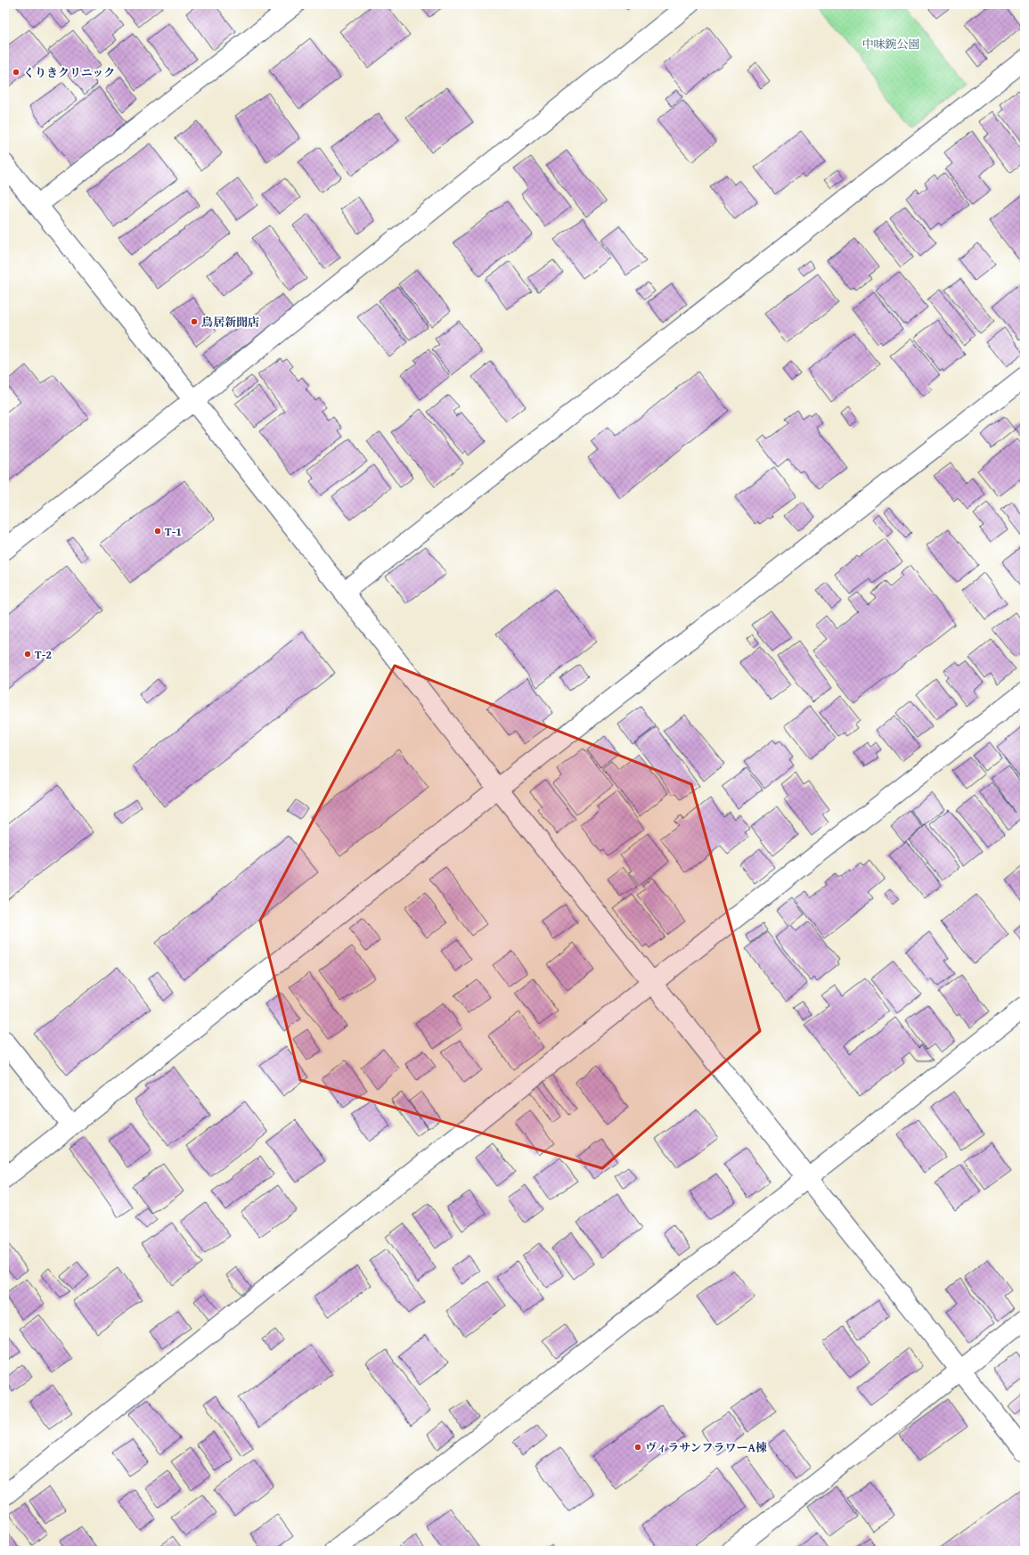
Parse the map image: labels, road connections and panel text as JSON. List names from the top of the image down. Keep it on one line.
{"parks":["中味鋺公園"],"places":["くりきクリニック","鳥居新聞店","T-1","T-2","ヴィラサンフラワーA棟"]}
